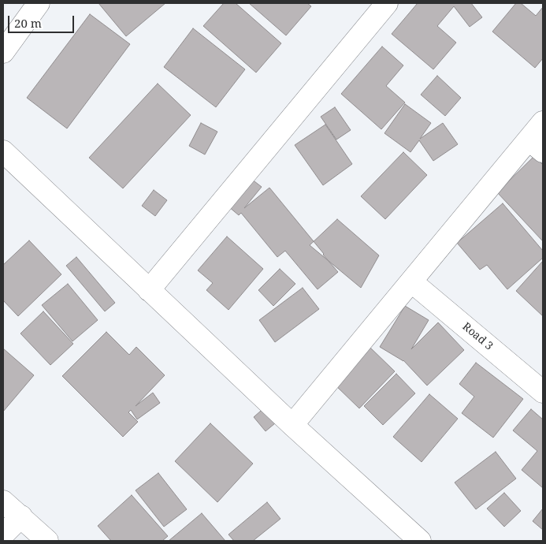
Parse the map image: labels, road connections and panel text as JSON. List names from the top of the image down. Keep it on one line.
{"streets":{"street":["Road 3"]},"scale_bar":"20 m"}
